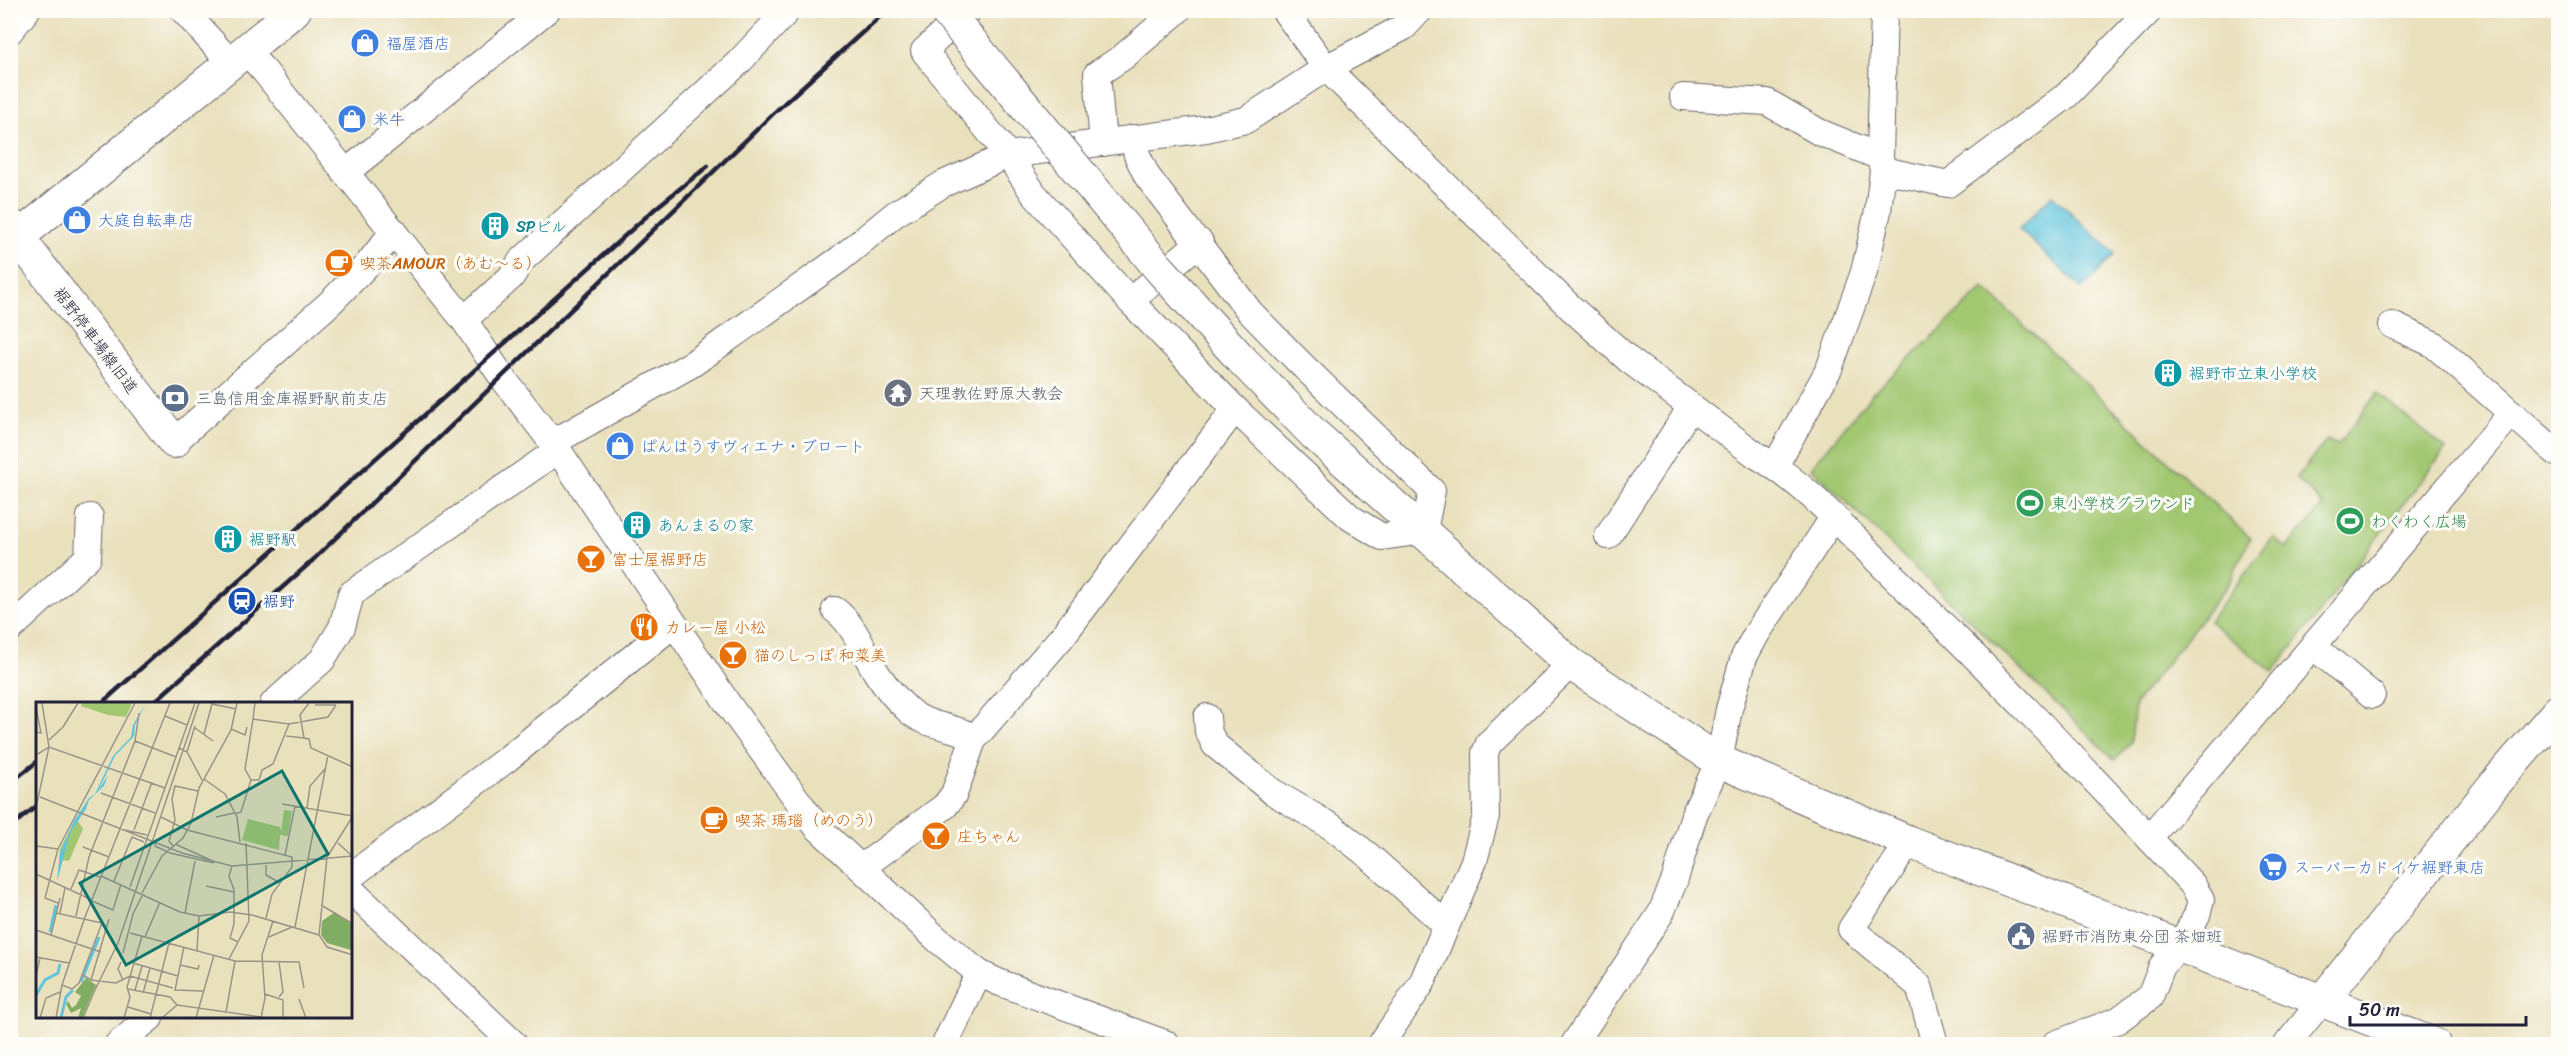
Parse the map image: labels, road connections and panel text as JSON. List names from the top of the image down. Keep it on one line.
{"streets":{"street":["裾野停車場線旧道"]},"places":{"shop":["福屋酒店","米牛","大庭自転車店","ぱんはうすヴィエナ・ブロート"],"building":["SPビル","裾野市立東小学校","あんまるの家","裾野駅"],"cafe":["喫茶AMOUR（あむ〜る）","喫茶 瑪瑙（めのう）"],"temple":["天理教佐野原大教会"],"bank":["三島信用金庫裾野駅前支店"],"sports":["東小学校グラウンド","わくわく広場"],"bar":["富士屋裾野店","猫のしっぽ 和菜美","庄ちゃん"],"station":["裾野"],"restaurant":["カレー屋 小松"],"supermarket":["スーパーカドイケ裾野東店"],"public building":["裾野市消防東分団 茶畑班"]},"scale_bar":"50 m"}
